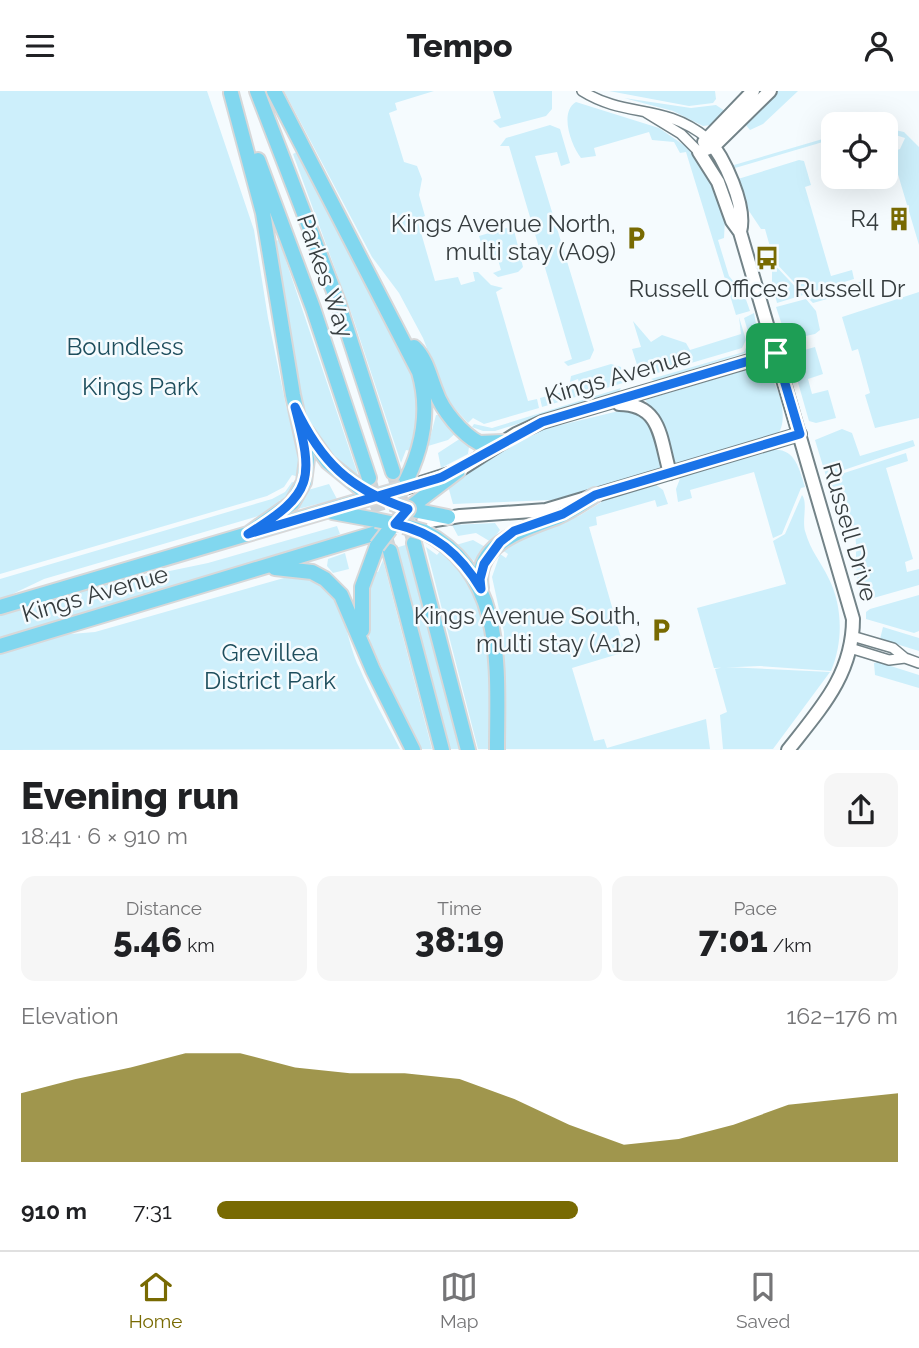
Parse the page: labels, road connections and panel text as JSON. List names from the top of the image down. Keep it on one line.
{"streets":{"main road":["Parkes Way","Kings Avenue"],"street":["Russell Drive"]},"crossings":[["Parkes Way","Kings Avenue"],["Kings Avenue","Russell Drive"]],"parks":["Boundless","Kings Park","Grevillea District Park"],"places":{"building":["R4"],"parking":["Kings Avenue North, multi stay (A09)","Kings Avenue South, multi stay (A12)"],"bus stop":["Russell Offices Russell Dr"]},"page":{"header":"Tempo","heading":["Evening run","18:41 · 6 × 910 m"],"stats":[["Distance","5.46 km"],["Time","38:19"],["Pace","7:01 /km"]],"chart":["Elevation","162–176 m"],"list":[{"name":"910 m","note":"7:31"}],"tabs":["Home","Map","Saved"]}}
